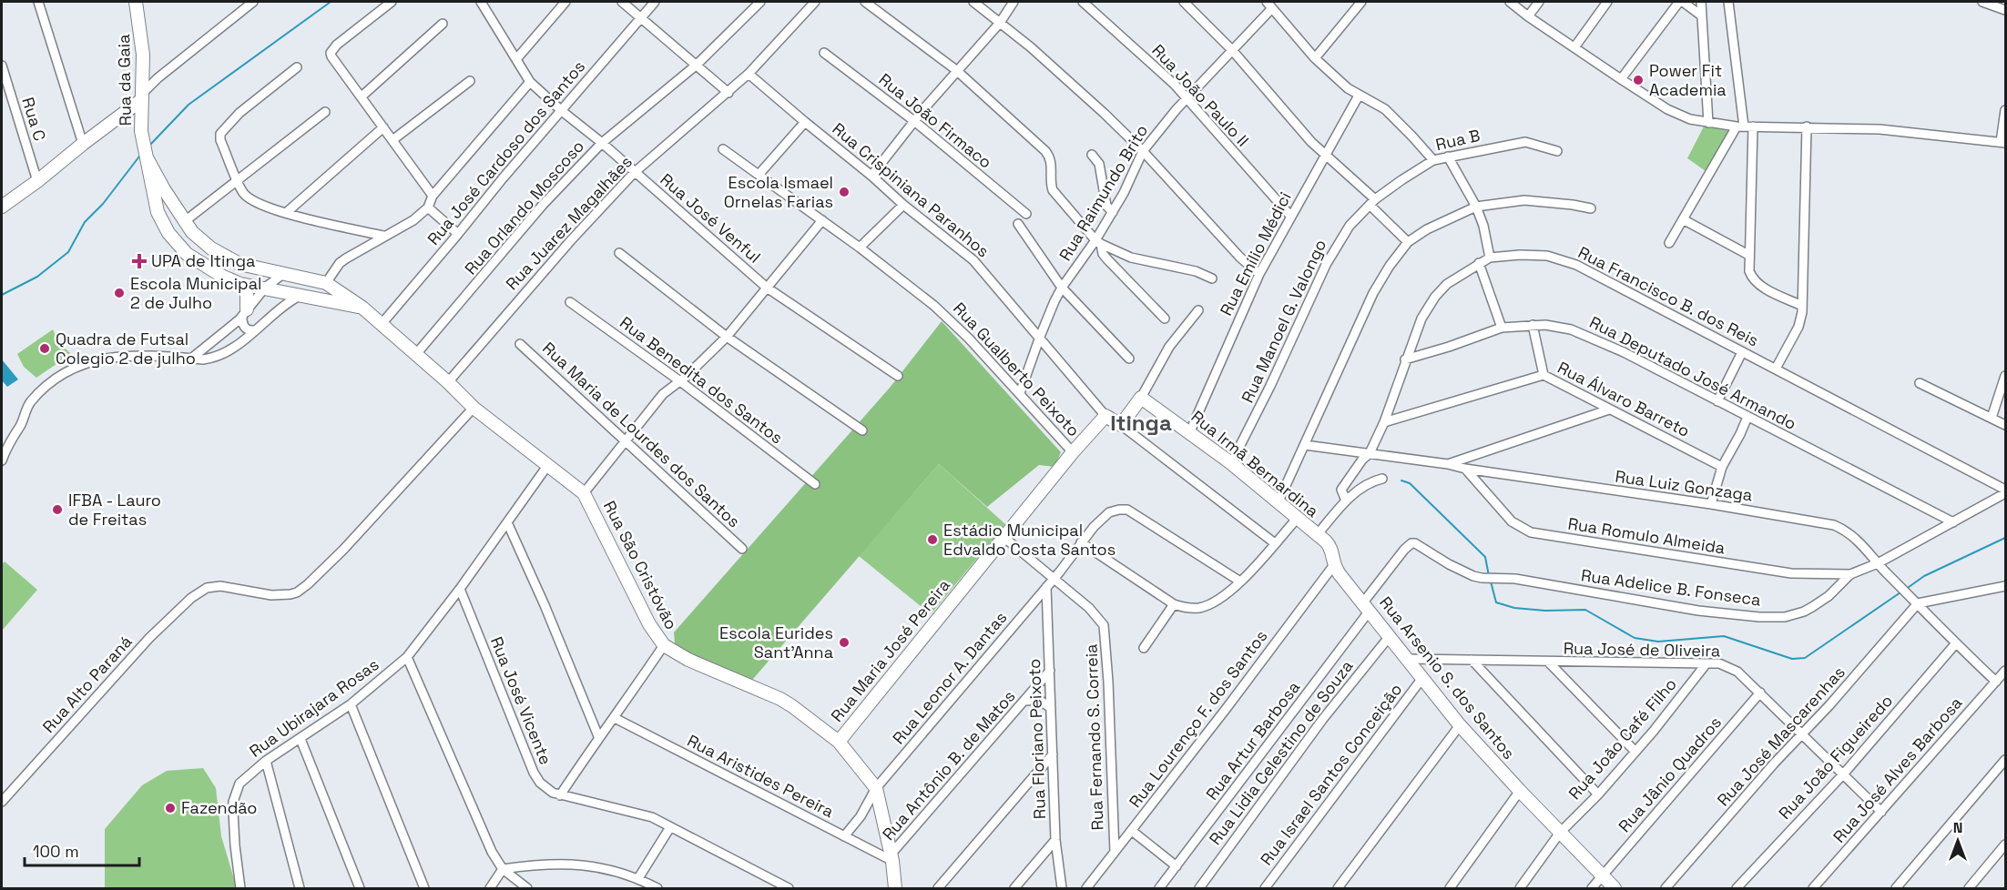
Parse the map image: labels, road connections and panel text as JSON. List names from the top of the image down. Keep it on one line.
{"streets":{"main road":["Rua da Gaia","Rua Irmã Bernardina","Rua São Cristóvão","Rua Maria José Pereira","Rua Arsenio S. dos Santos"],"street":["Rua João Paulo II","Rua C","Rua João Firmaco","Rua B","Rua José Cardoso dos Santos","Rua Crispiniana Paranhos","Rua Raimundo Brito","Rua Orlando Moscoso","Rua José Venful","Rua Juarez Magalhães","Rua Emílio Médici","Rua Francisco B. dos Reis","Rua Manoel G. Valongo","Rua Gualberto Peixoto","Rua Deputado José Armando","Rua Benedita dos Santos","Rua Álvaro Barreto","Rua Maria de Lourdes dos Santos","Rua Luiz Gonzaga","Rua Romulo Almeida","Rua Adelice B. Fonseca","Rua José de Oliveira","Rua Leonor A. Dantas","Rua Alto Paraná","Rua José Vicente","Rua Ubirajara Rosas","Rua Lourenço F. dos Santos","Rua José Mascarenhas","Rua Fernando S. Correia","Rua Floriano Peixoto","Rua João Café Filho","Rua Artur Barbosa","Rua Lidia Celestino de Souza","Rua João Figueiredo","Rua Antônio B. de Matos","Rua José Alves Barbosa","Rua Israel Santos Conceição","Rua Jânio Quadros","Rua Aristides Pereira"]},"crossings":[["Rua da Gaia","Rua São Cristóvão"],["Rua João Paulo II","Rua Raimundo Brito"],["Rua João Paulo II","Rua Emílio Médici"],["Rua B","Rua Manoel G. Valongo"],["Rua José Cardoso dos Santos","Rua José Venful"],["Rua José Cardoso dos Santos","Rua São Cristóvão"],["Rua Crispiniana Paranhos","Rua Raimundo Brito"],["Rua Crispiniana Paranhos","Rua Juarez Magalhães"],["Rua Crispiniana Paranhos","Rua Maria José Pereira"],["Rua Raimundo Brito","Rua Gualberto Peixoto"],["Rua Orlando Moscoso","Rua José Venful"],["Rua Orlando Moscoso","Rua São Cristóvão"],["Rua José Venful","Rua Juarez Magalhães"],["Rua Juarez Magalhães","Rua São Cristóvão"],["Rua Emílio Médici","Rua Irmã Bernardina"],["Rua Francisco B. dos Reis","Rua Deputado José Armando"],["Rua Francisco B. dos Reis","Rua Álvaro Barreto"],["Rua Francisco B. dos Reis","Rua Luiz Gonzaga"],["Rua Francisco B. dos Reis","Rua Adelice B. Fonseca"],["Rua Manoel G. Valongo","Rua Irmã Bernardina"],["Rua Gualberto Peixoto","Rua Maria José Pereira"],["Rua Deputado José Armando","Rua Adelice B. Fonseca"],["Rua Irmã Bernardina","Rua Arsenio S. dos Santos"],["Rua Irmã Bernardina","Rua Lourenço F. dos Santos"],["Rua Luiz Gonzaga","Rua Romulo Almeida"],["Rua Luiz Gonzaga","Rua Adelice B. Fonseca"],["Rua Luiz Gonzaga","Rua José Mascarenhas"],["Rua Luiz Gonzaga","Rua João Figueiredo"],["Rua Luiz Gonzaga","Rua José Alves Barbosa"],["Rua Romulo Almeida","Rua Adelice B. Fonseca"],["Rua São Cristóvão","Rua Maria José Pereira"],["Rua São Cristóvão","Rua Leonor A. Dantas"],["Rua São Cristóvão","Rua Alto Paraná"],["Rua São Cristóvão","Rua Ubirajara Rosas"],["Rua São Cristóvão","Rua Antônio B. de Matos"],["Rua São Cristóvão","Rua Aristides Pereira"],["Rua Adelice B. Fonseca","Rua Artur Barbosa"],["Rua José de Oliveira","Rua Arsenio S. dos Santos"],["Rua José de Oliveira","Rua José Mascarenhas"],["Rua José de Oliveira","Rua João Café Filho"],["Rua José de Oliveira","Rua João Figueiredo"],["Rua José de Oliveira","Rua José Alves Barbosa"],["Rua José de Oliveira","Rua Jânio Quadros"],["Rua Maria José Pereira","Rua Fernando S. Correia"],["Rua Leonor A. Dantas","Rua Fernando S. Correia"],["Rua Leonor A. Dantas","Rua Floriano Peixoto"],["Rua Leonor A. Dantas","Rua Aristides Pereira"],["Rua Arsenio S. dos Santos","Rua Lourenço F. dos Santos"],["Rua Arsenio S. dos Santos","Rua João Café Filho"],["Rua Arsenio S. dos Santos","Rua Artur Barbosa"],["Rua Arsenio S. dos Santos","Rua Lidia Celestino de Souza"],["Rua Arsenio S. dos Santos","Rua Israel Santos Conceição"],["Rua Arsenio S. dos Santos","Rua Jânio Quadros"],["Rua José Vicente","Rua Ubirajara Rosas"],["Rua Lourenço F. dos Santos","Rua Fernando S. Correia"],["Rua Floriano Peixoto","Rua Antônio B. de Matos"],["Rua Antônio B. de Matos","Rua Aristides Pereira"]],"districts":["Itinga"],"places":{"other":["Power Fit Academia","Escola Ismael Ornelas Farias","Escola Municipal 2 de Julho","Quadra de Futsal Colegio 2 de julho","IFBA - Lauro de Freitas","Estádio Municipal Edvaldo Costa Santos","Escola Eurides Sant'Anna","Fazendão"],"health":["UPA de Itinga"]},"scale_bar":"100 m","north":"top"}
